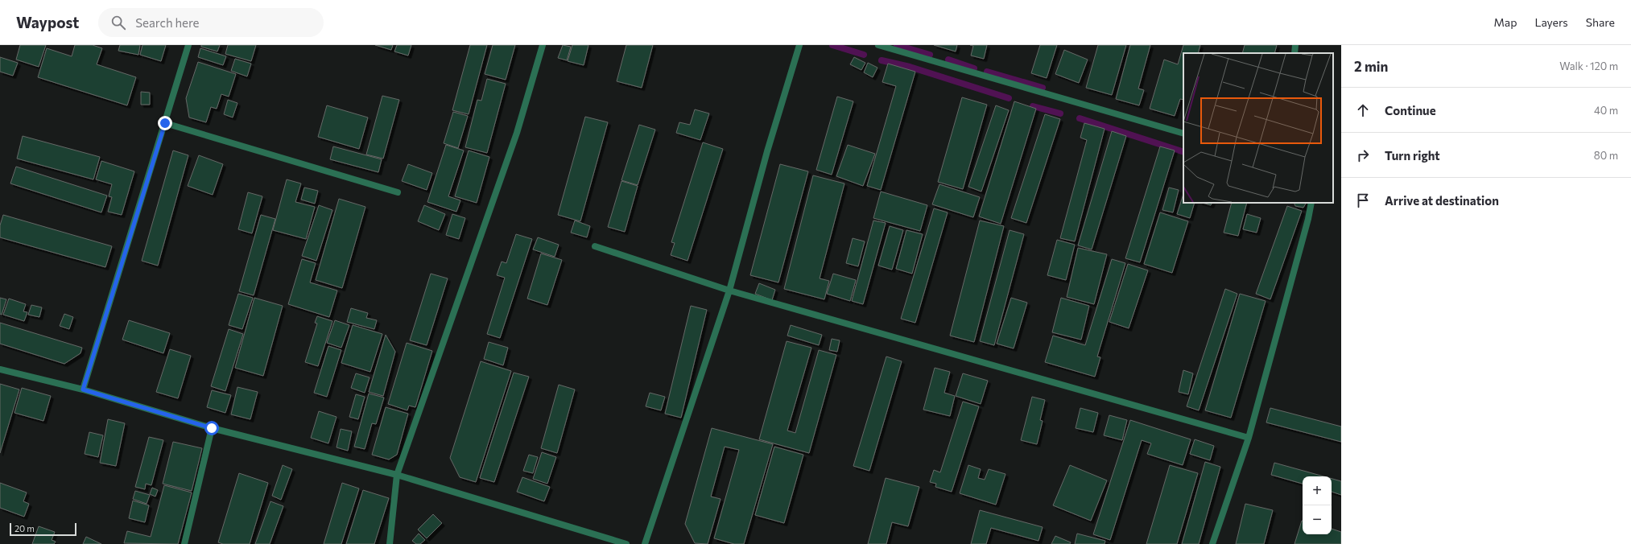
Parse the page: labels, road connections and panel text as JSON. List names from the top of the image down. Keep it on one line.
{"scale_bar":"20 m","page":{"header":"Waypost","search":"Search here","nav":["Map","Layers","Share"],"heading":["2 min","Walk · 120 m"],"list":[["Continue","40 m"],["Turn right","80 m"],"Arrive at destination"],"map_buttons":["+","−"],"scale":"20 m"}}
